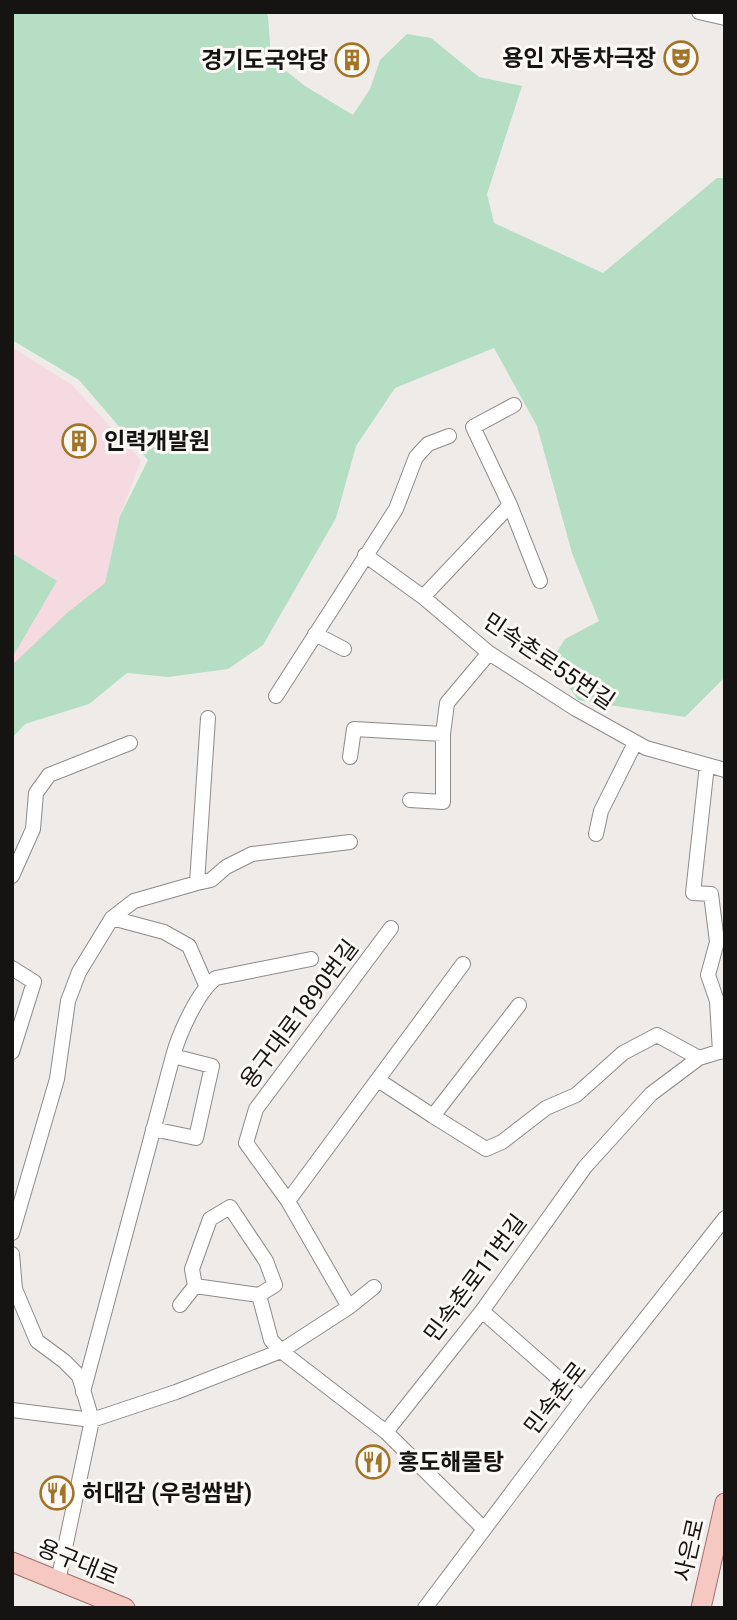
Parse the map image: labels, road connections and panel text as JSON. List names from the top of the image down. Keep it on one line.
{"streets":{"main road":["사은로","용구대로"],"street":["민속촌로55번길","용구대로1890번길","민속촌로11번길","민속촌로"]},"places":{"theatre":["용인 자동차극장"],"building":["경기도국악당","인력개발원"],"restaurant":["홍도해물탕","허대감 (우렁쌈밥)"]}}
